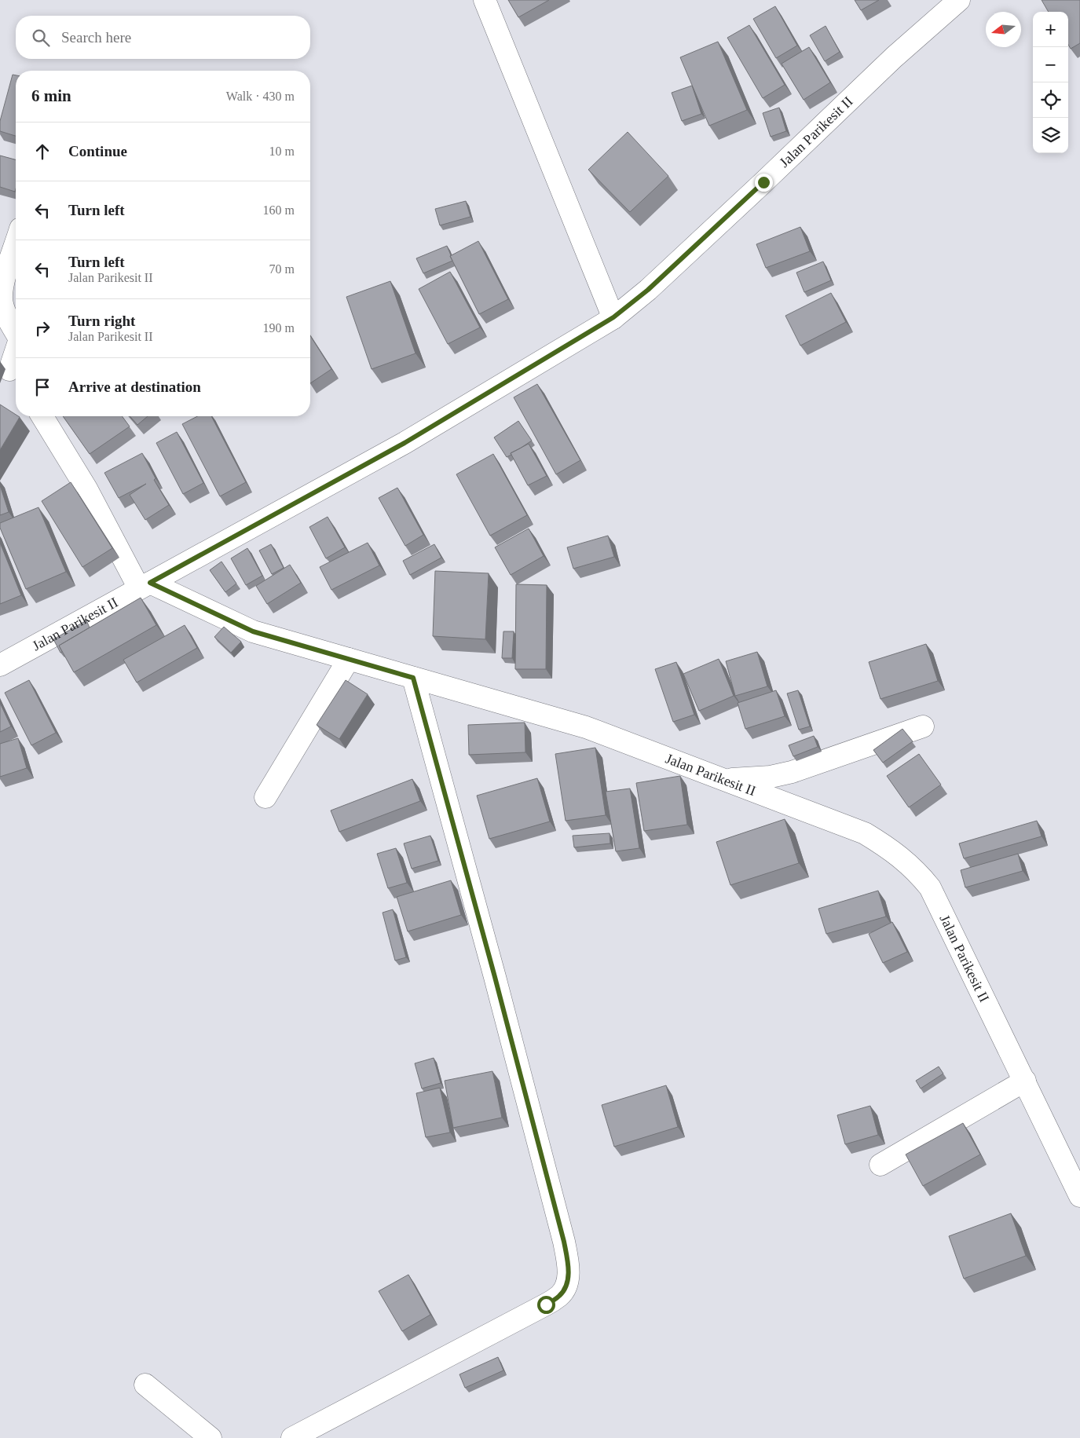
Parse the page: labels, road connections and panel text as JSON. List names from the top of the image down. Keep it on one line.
{"streets":{"street":["Jalan Parikesit II"]},"north":"left","page":{"map_buttons":["+","−"],"search":"Search here","heading":["6 min","Walk · 430 m"],"list":[["Continue","10 m"],["Turn left","160 m"],["Turn left","Jalan Parikesit II","70 m"],["Turn right","Jalan Parikesit II","190 m"],"Arrive at destination"]}}
